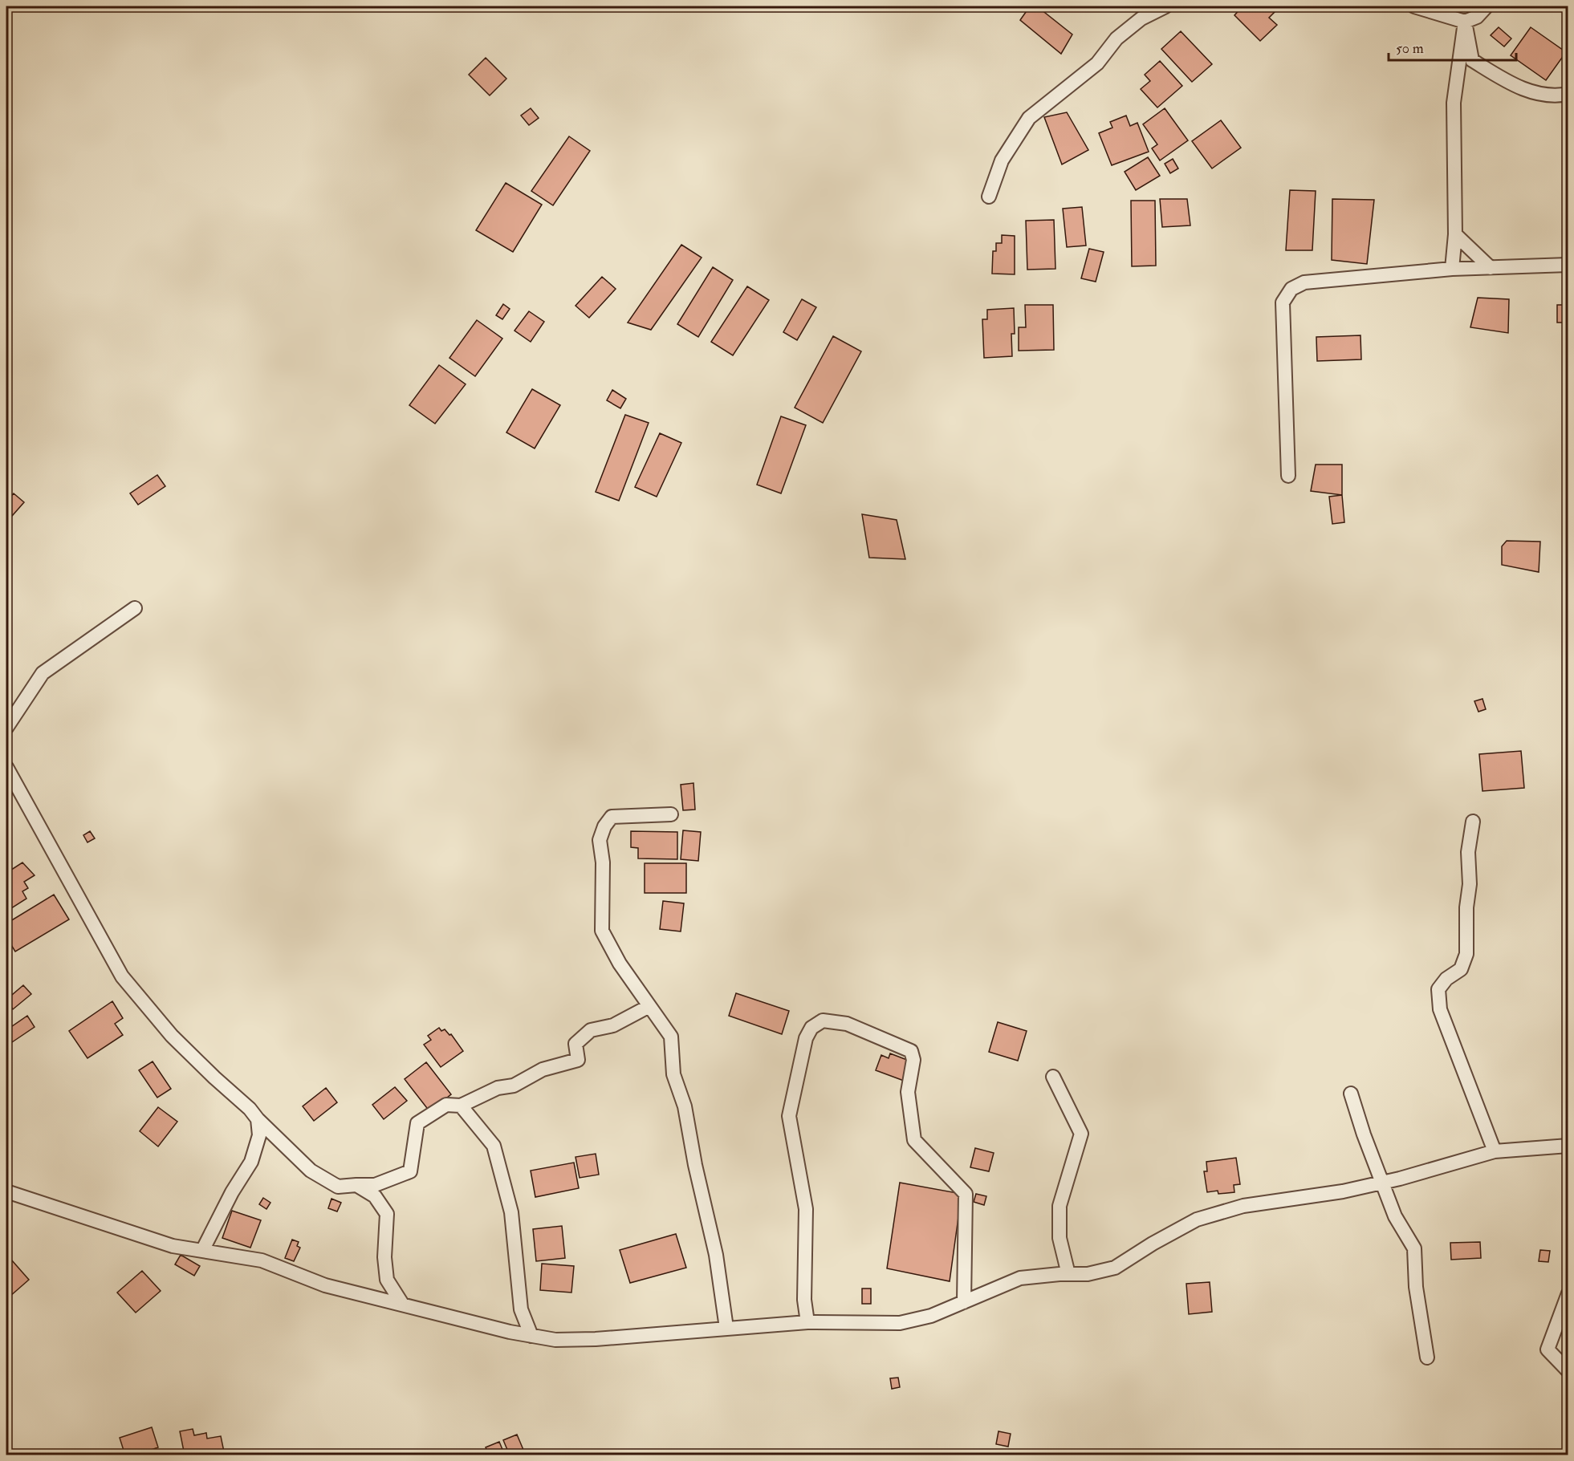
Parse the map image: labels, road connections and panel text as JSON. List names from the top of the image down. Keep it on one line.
{"scale_bar":"50 m"}
